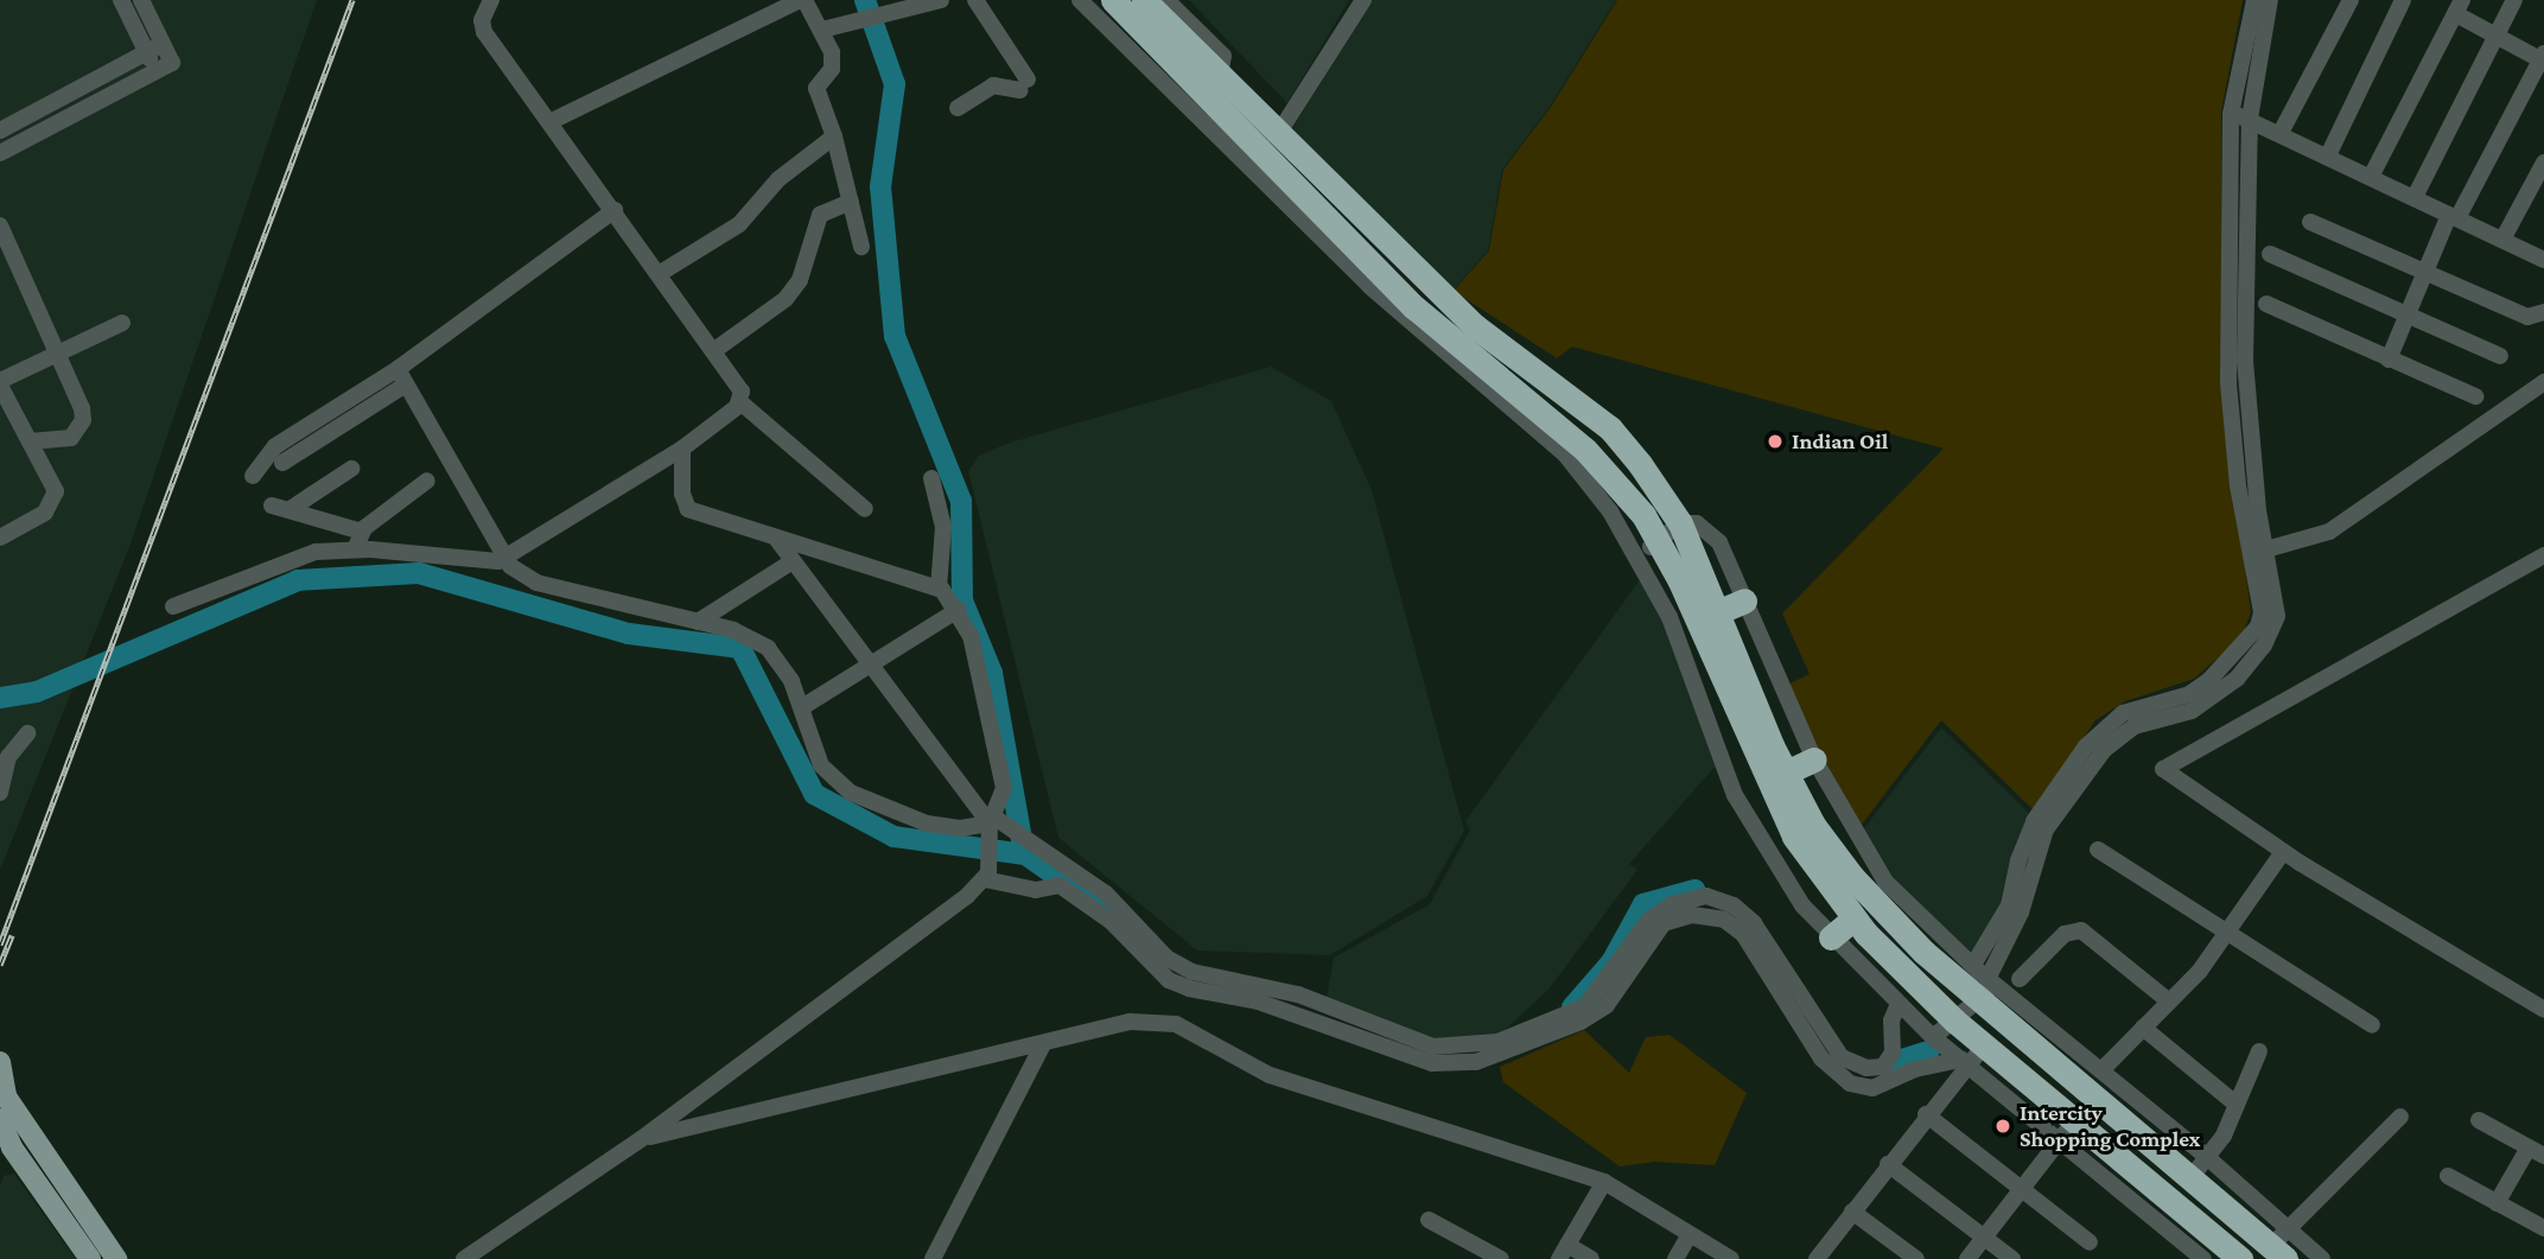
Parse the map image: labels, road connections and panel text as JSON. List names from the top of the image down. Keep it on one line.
{"places":["Indian Oil","Intercity Shopping Complex"]}
